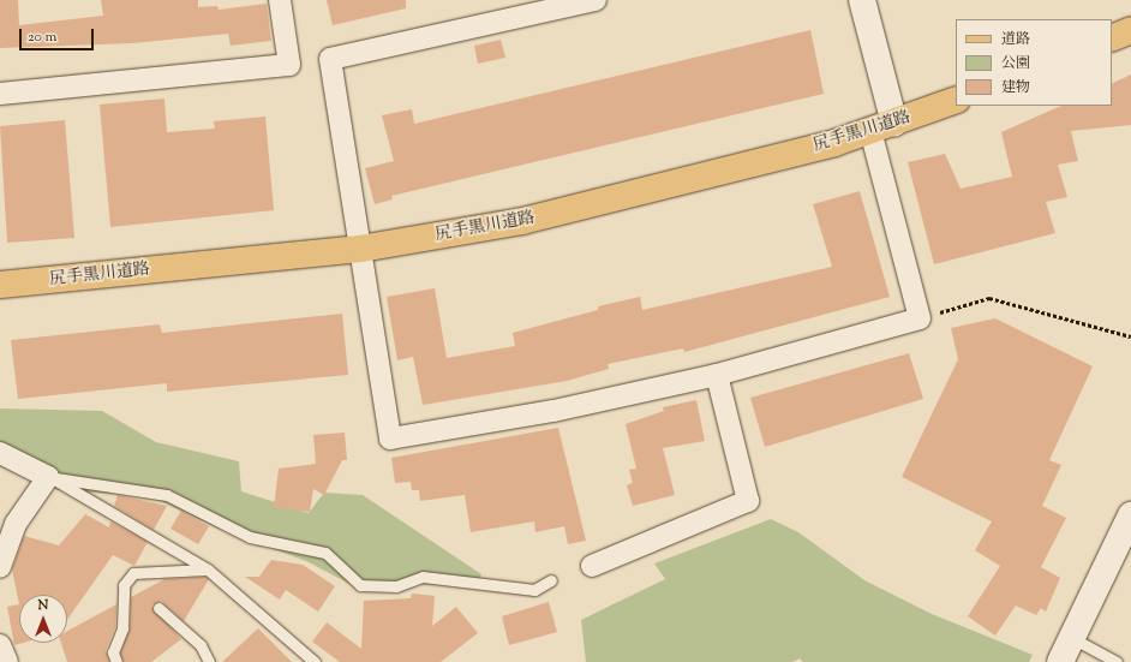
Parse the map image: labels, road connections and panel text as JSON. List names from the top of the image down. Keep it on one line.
{"streets":{"main road":["尻手黒川道路"]},"legend":["道路","公園","建物"],"scale_bar":"20 m","north":"top"}
